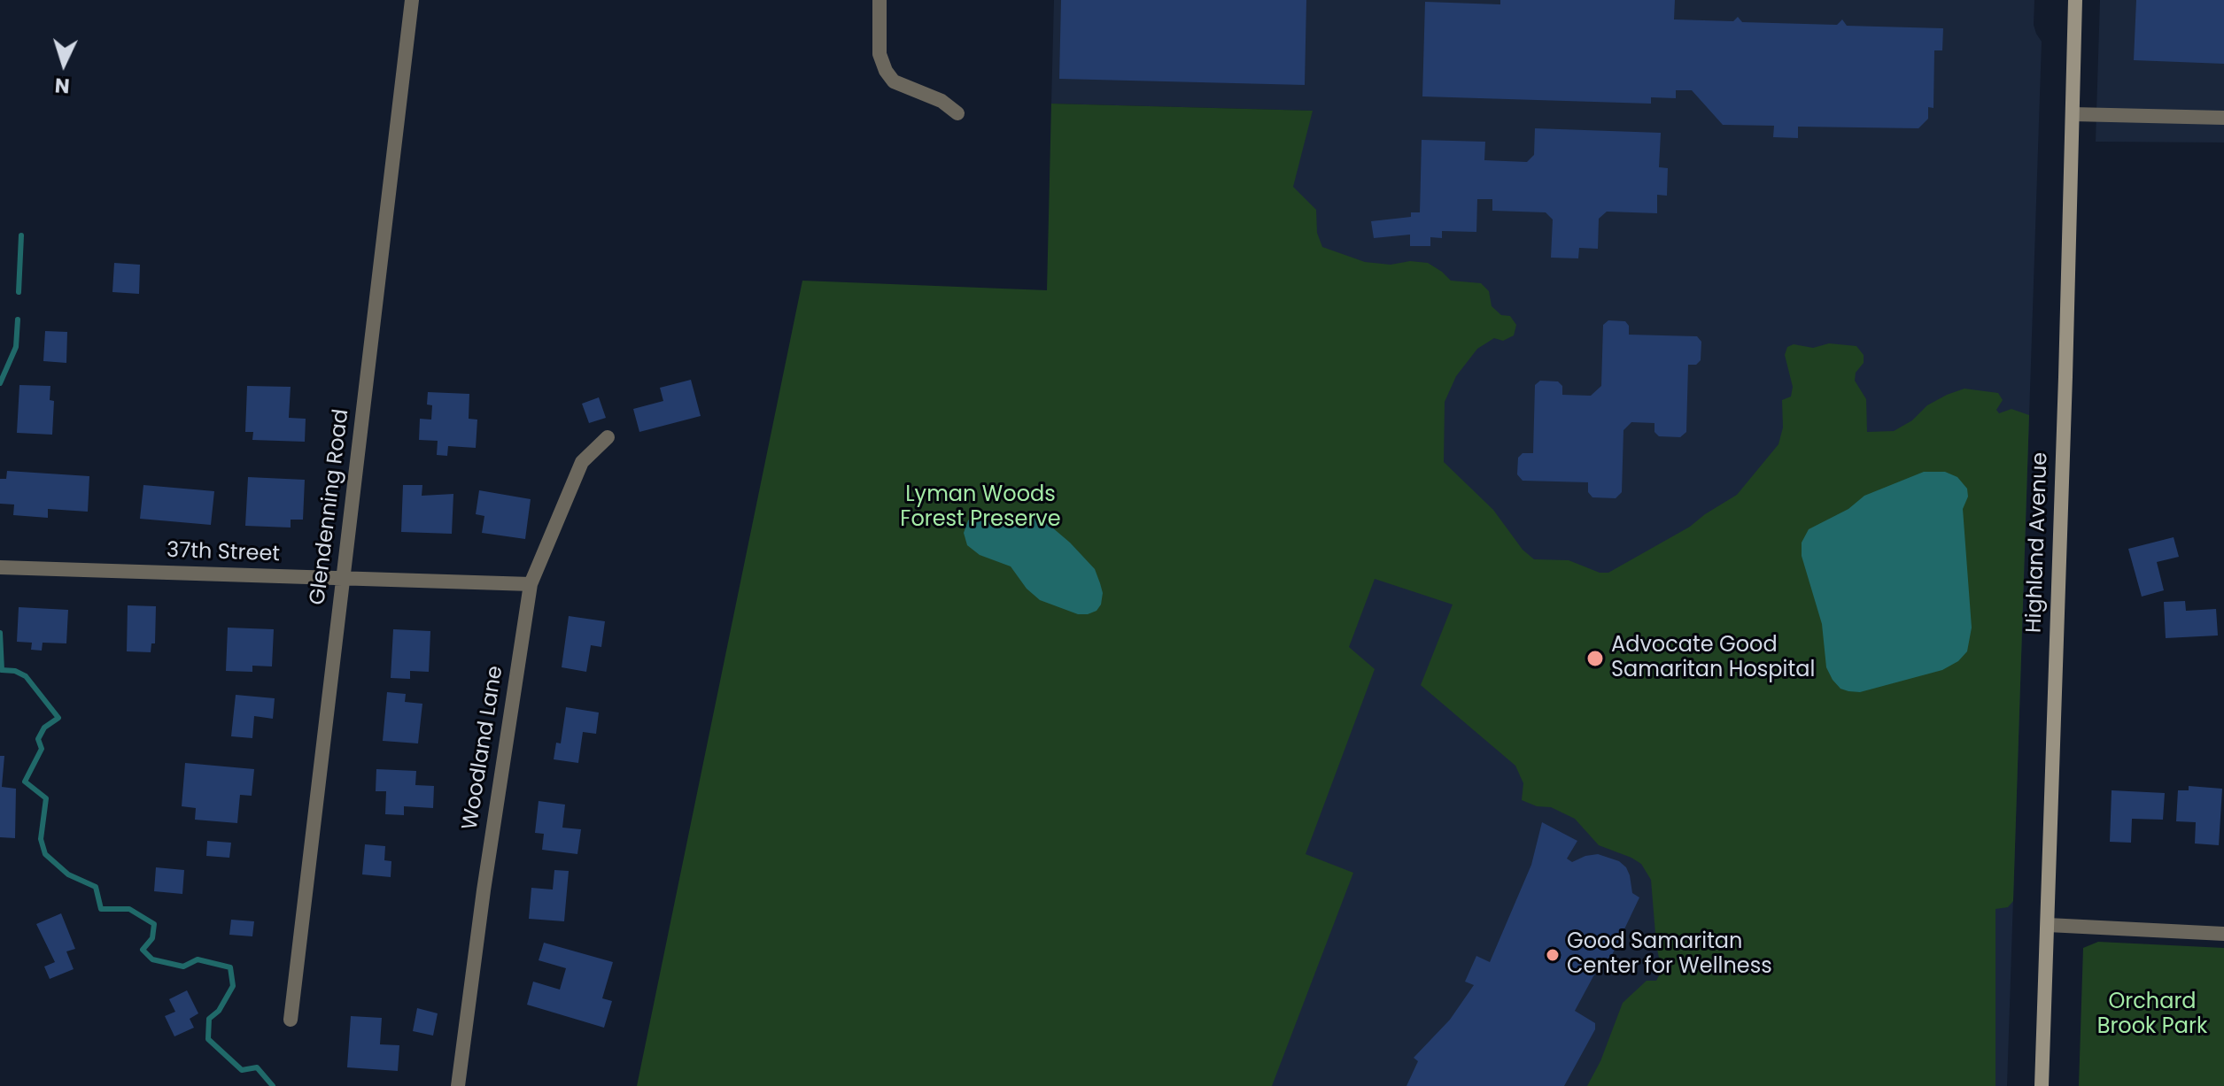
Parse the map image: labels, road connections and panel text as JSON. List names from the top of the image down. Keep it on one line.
{"streets":{"main road":["Highland Avenue"],"street":["Glendenning Road","37th Street","Woodland Lane"]},"crossings":[["Glendenning Road","37th Street"],["37th Street","Woodland Lane"]],"parks":["Lyman Woods Forest Preserve","Orchard Brook Park"],"places":["Advocate Good Samaritan Hospital","Good Samaritan Center for Wellness"],"north":"bottom"}
